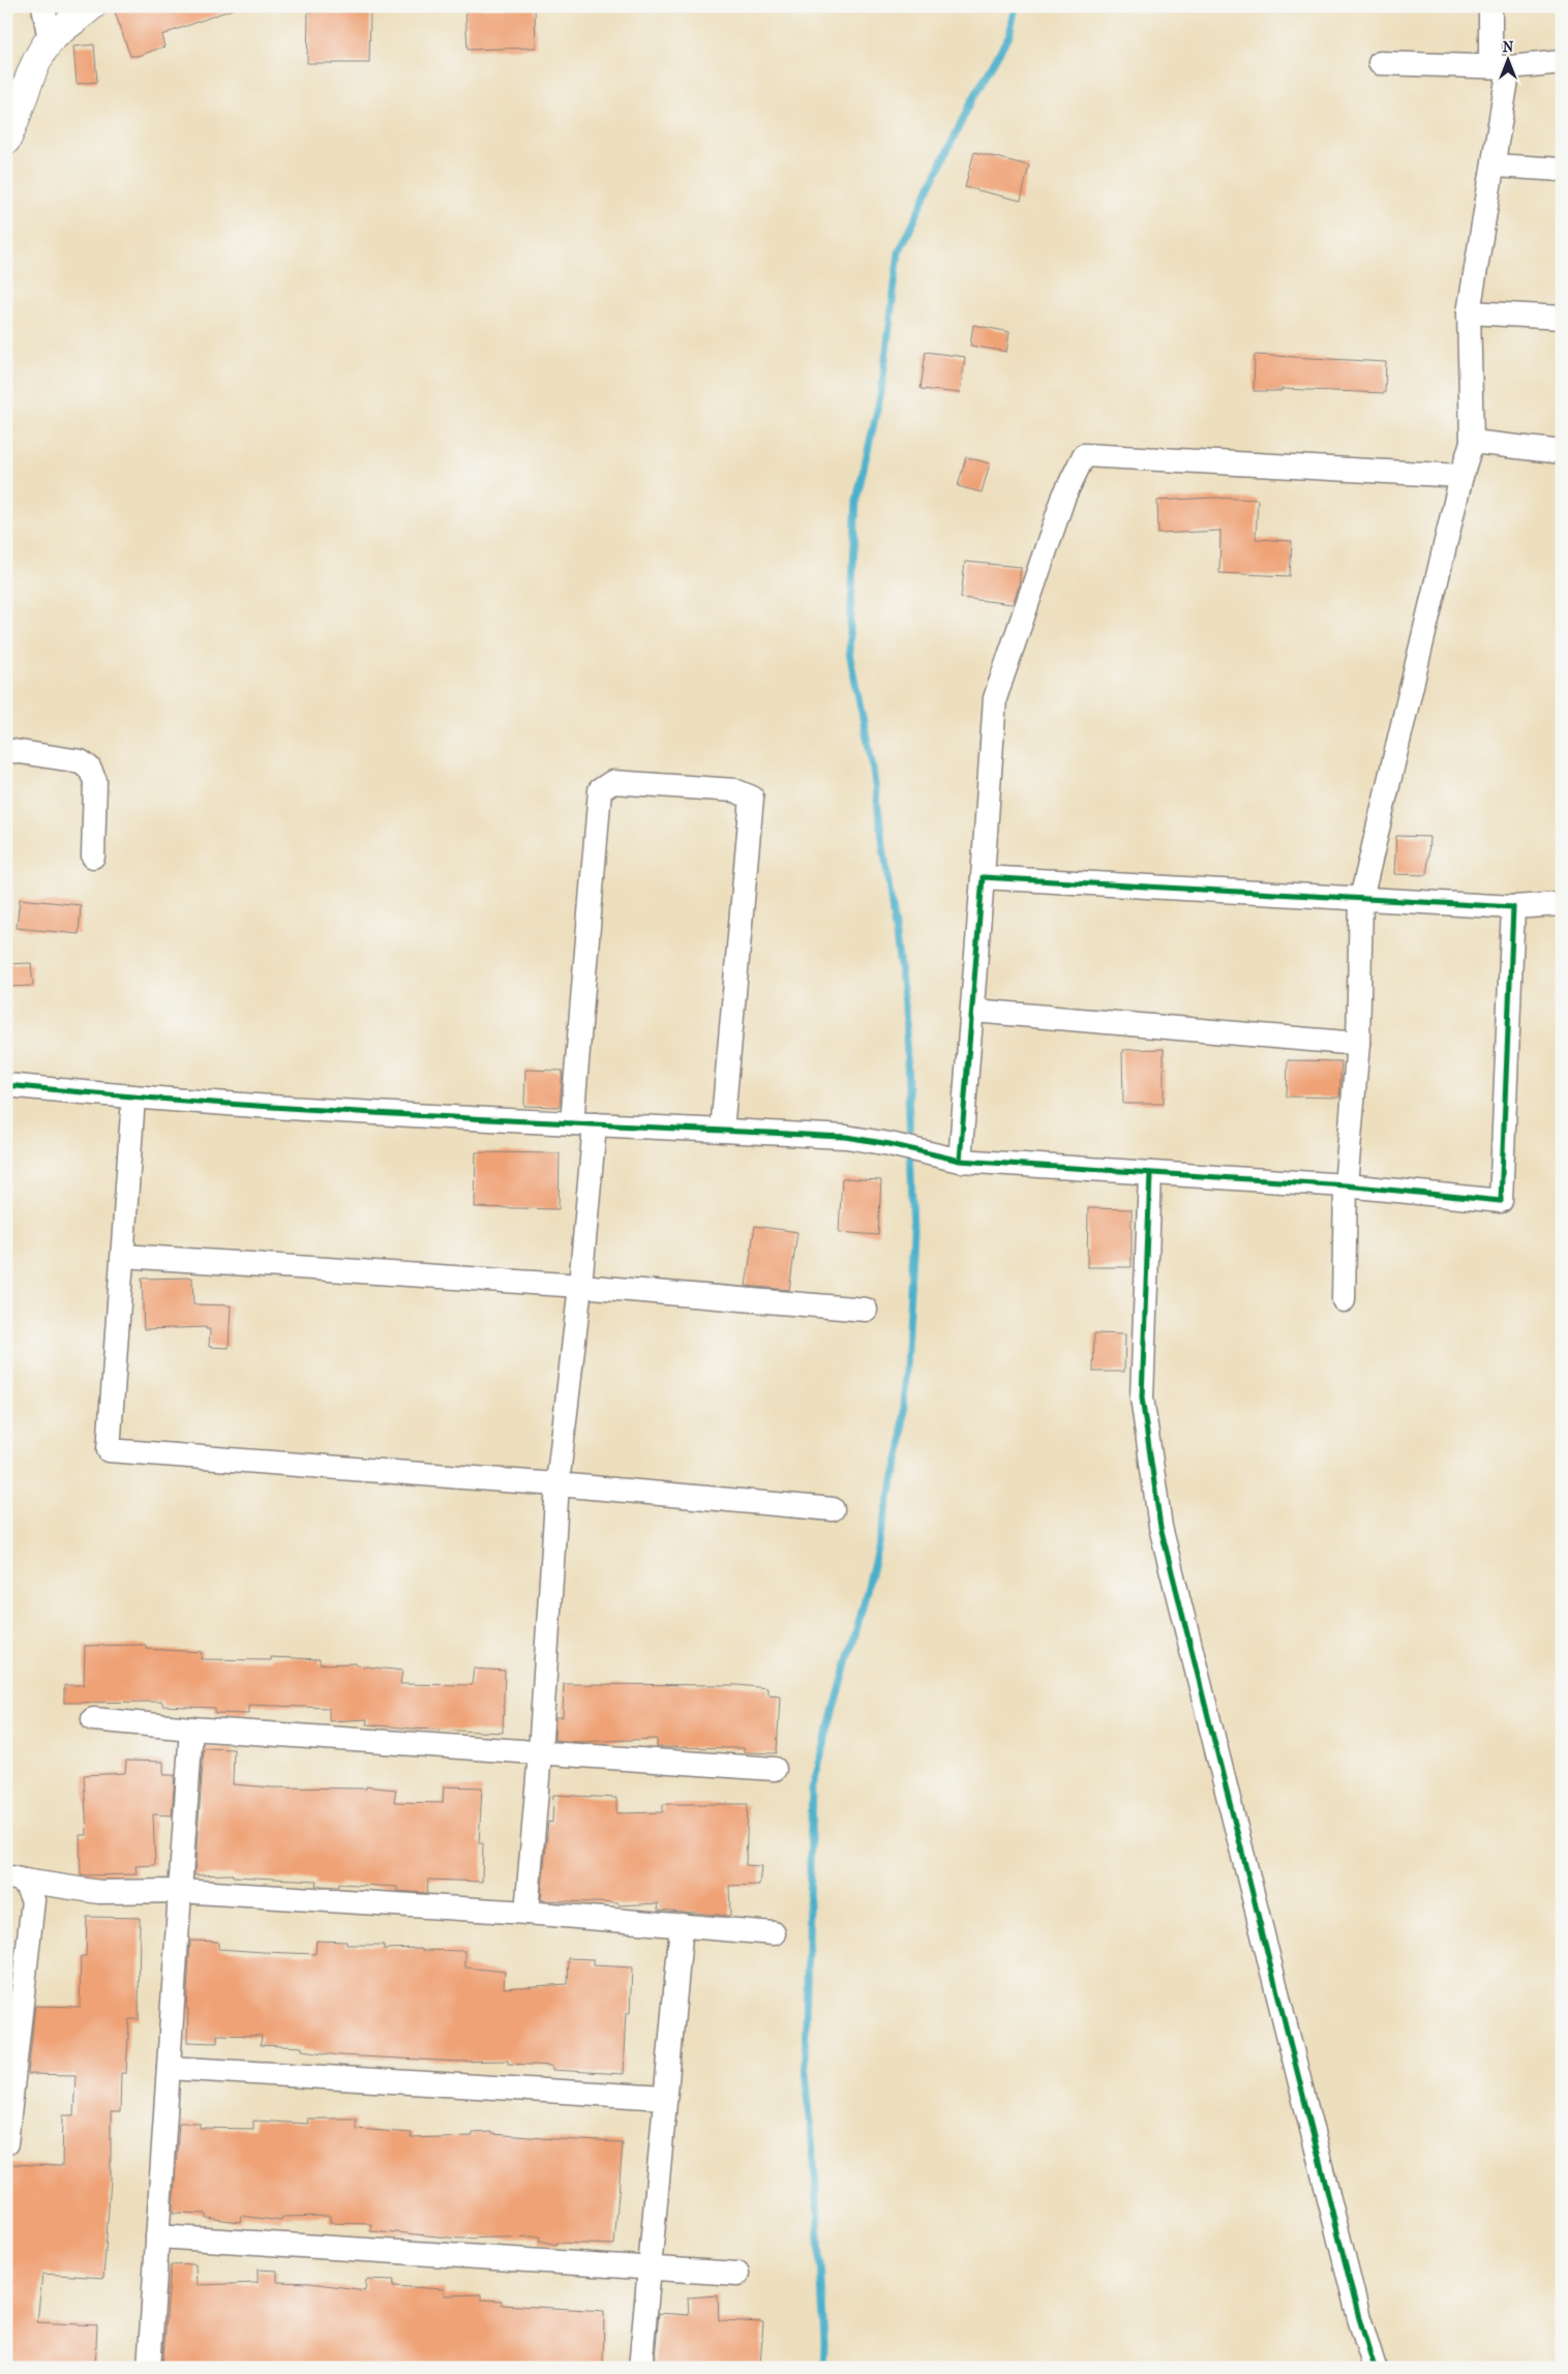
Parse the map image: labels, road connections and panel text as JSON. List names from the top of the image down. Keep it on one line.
{"north":"top"}
